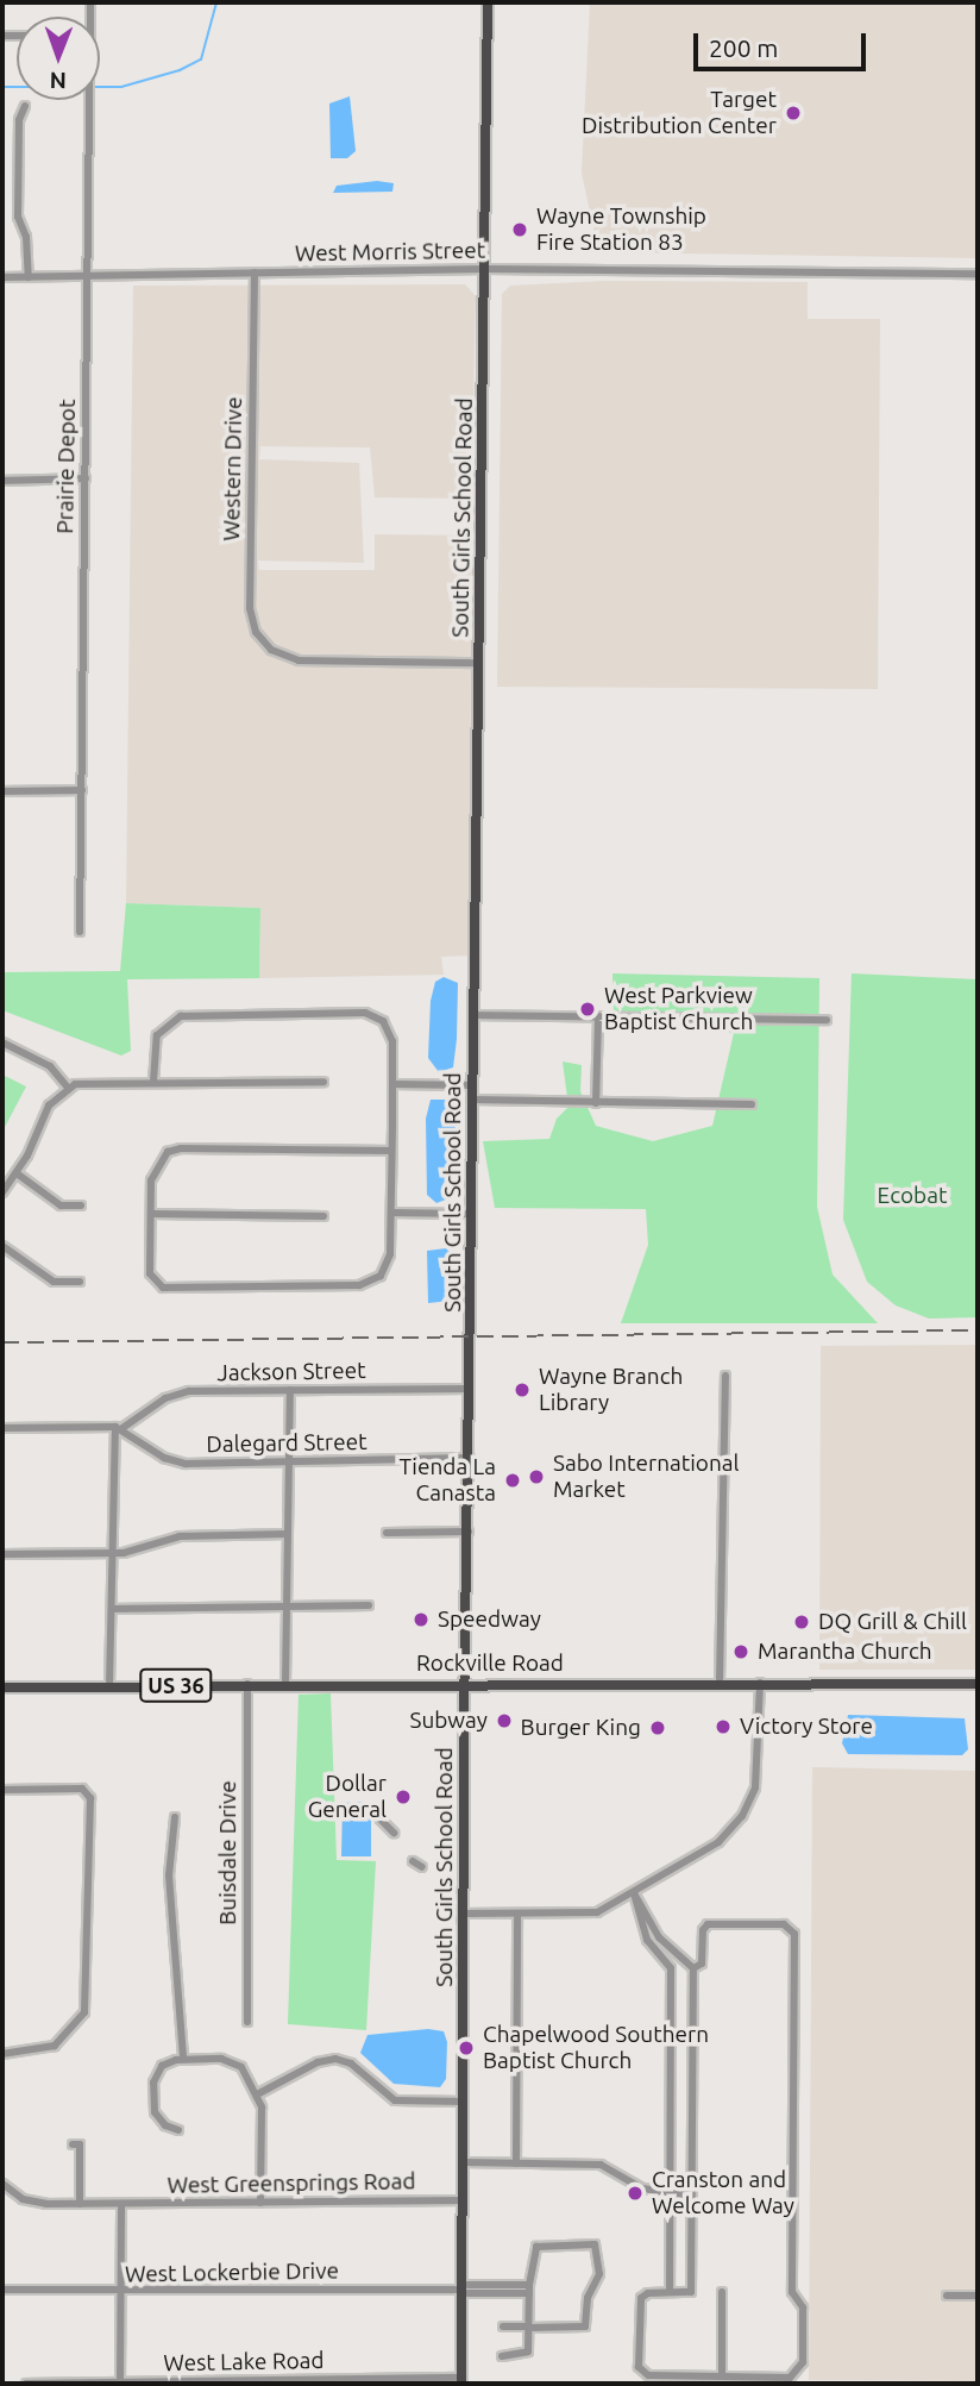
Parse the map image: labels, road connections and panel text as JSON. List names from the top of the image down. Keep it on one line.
{"streets":{"main road":["South Girls School Road","Rockville Road","US 36"],"street":["West Morris Street","Prairie Depot","Western Drive","Jackson Street","Dalegard Street","Buisdale Drive","West Greensprings Road","West Lockerbie Drive","West Lake Road"]},"crossings":[["West Morris Street","Prairie Depot"],["West Morris Street","Western Drive"],["West Morris Street","South Girls School Road"],["Western Drive","South Girls School Road"],["South Girls School Road","Jackson Street"],["South Girls School Road","Dalegard Street"],["South Girls School Road","Rockville Road"],["South Girls School Road","West Greensprings Road"],["South Girls School Road","West Lockerbie Drive"],["South Girls School Road","West Lake Road"],["Jackson Street","Dalegard Street"],["Rockville Road","Buisdale Drive"]],"parks":["Ecobat"],"places":["Target Distribution Center","Wayne Township Fire Station 83","West Parkview Baptist Church","Wayne Branch Library","Sabo International Market","Tienda La Canasta","Speedway","DQ Grill & Chill","Marantha Church","Subway","Victory Store","Burger King","Dollar General","Chapelwood Southern Baptist Church","Cranston and Welcome Way"],"scale_bar":"200 m","north":"bottom"}
